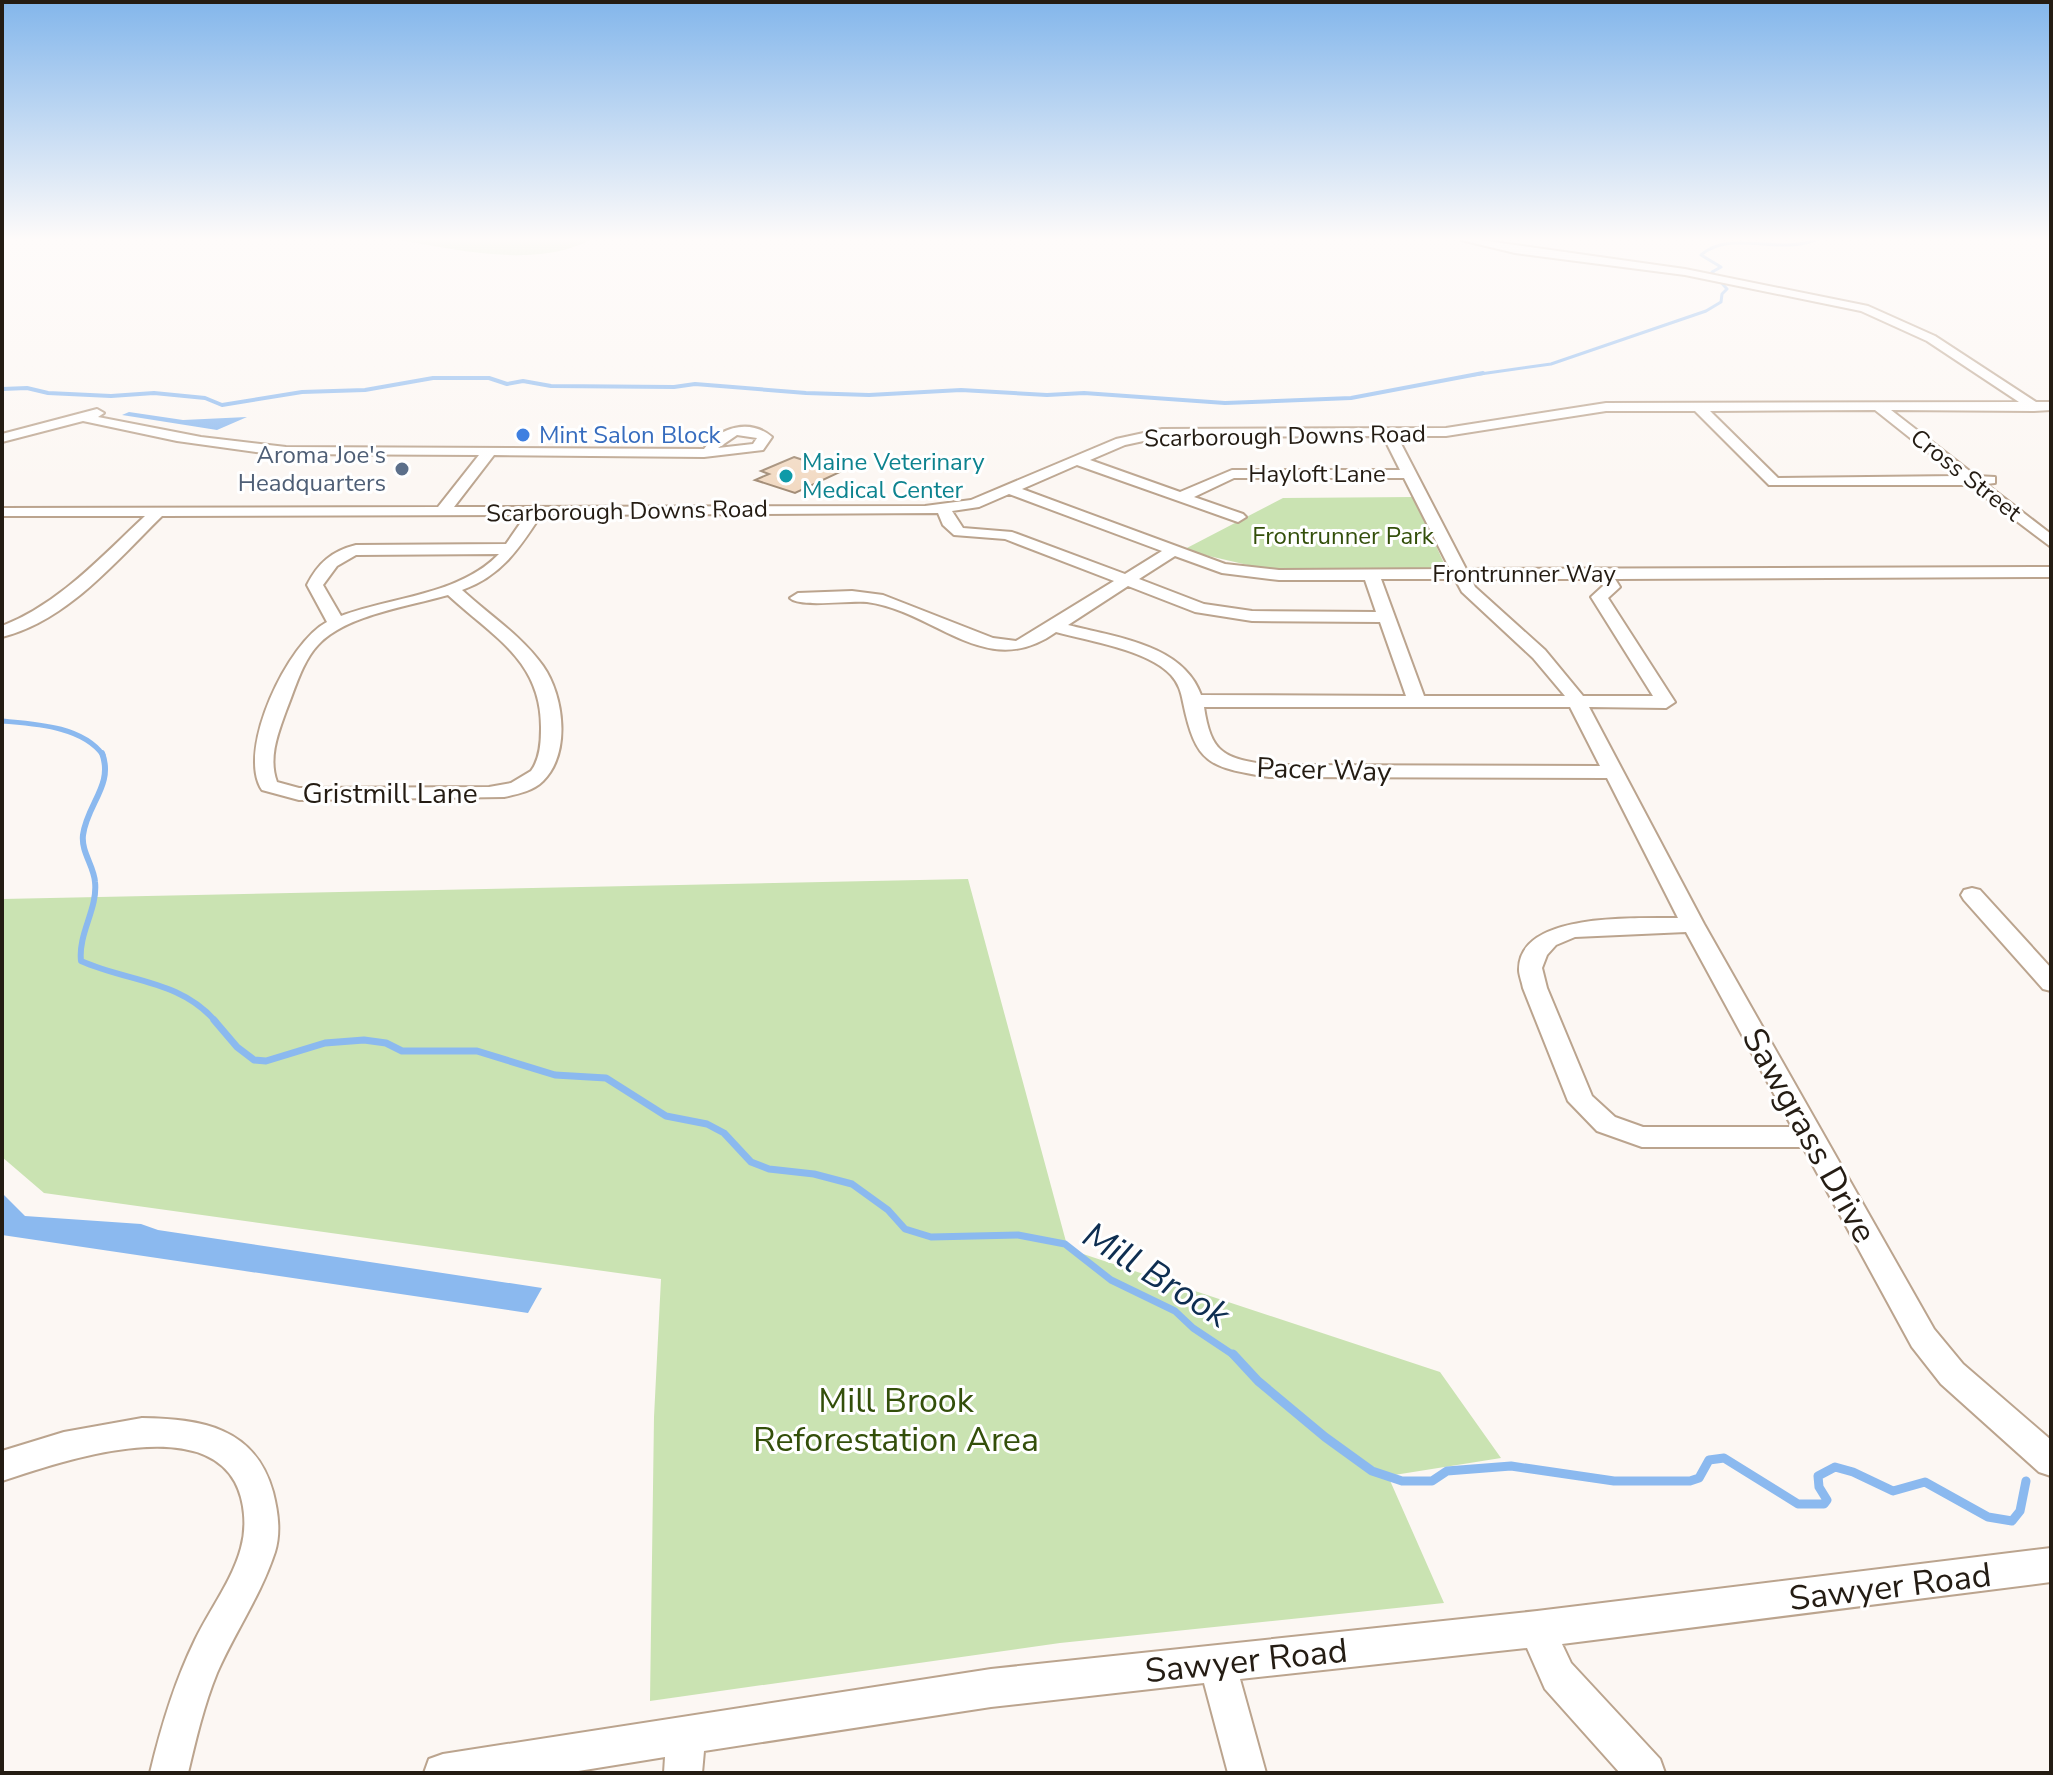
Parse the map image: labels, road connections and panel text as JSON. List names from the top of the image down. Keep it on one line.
{"streets":{"street":["Scarborough Downs Road","Hayloft Lane","Cross Street","Frontrunner Way","Pacer Way","Gristmill Lane","Sawgrass Drive","Sawyer Road"]},"crossings":[["Scarborough Downs Road","Cross Street"],["Scarborough Downs Road","Frontrunner Way"],["Scarborough Downs Road","Gristmill Lane"],["Scarborough Downs Road","Sawgrass Drive"],["Hayloft Lane","Sawgrass Drive"],["Frontrunner Way","Sawgrass Drive"],["Pacer Way","Sawgrass Drive"]],"water":["Mill Brook"],"parks":["Frontrunner Park","Mill Brook Reforestation Area"],"places":["Mint Salon Block","Aroma Joe's Headquarters","Maine Veterinary Medical Center"]}
